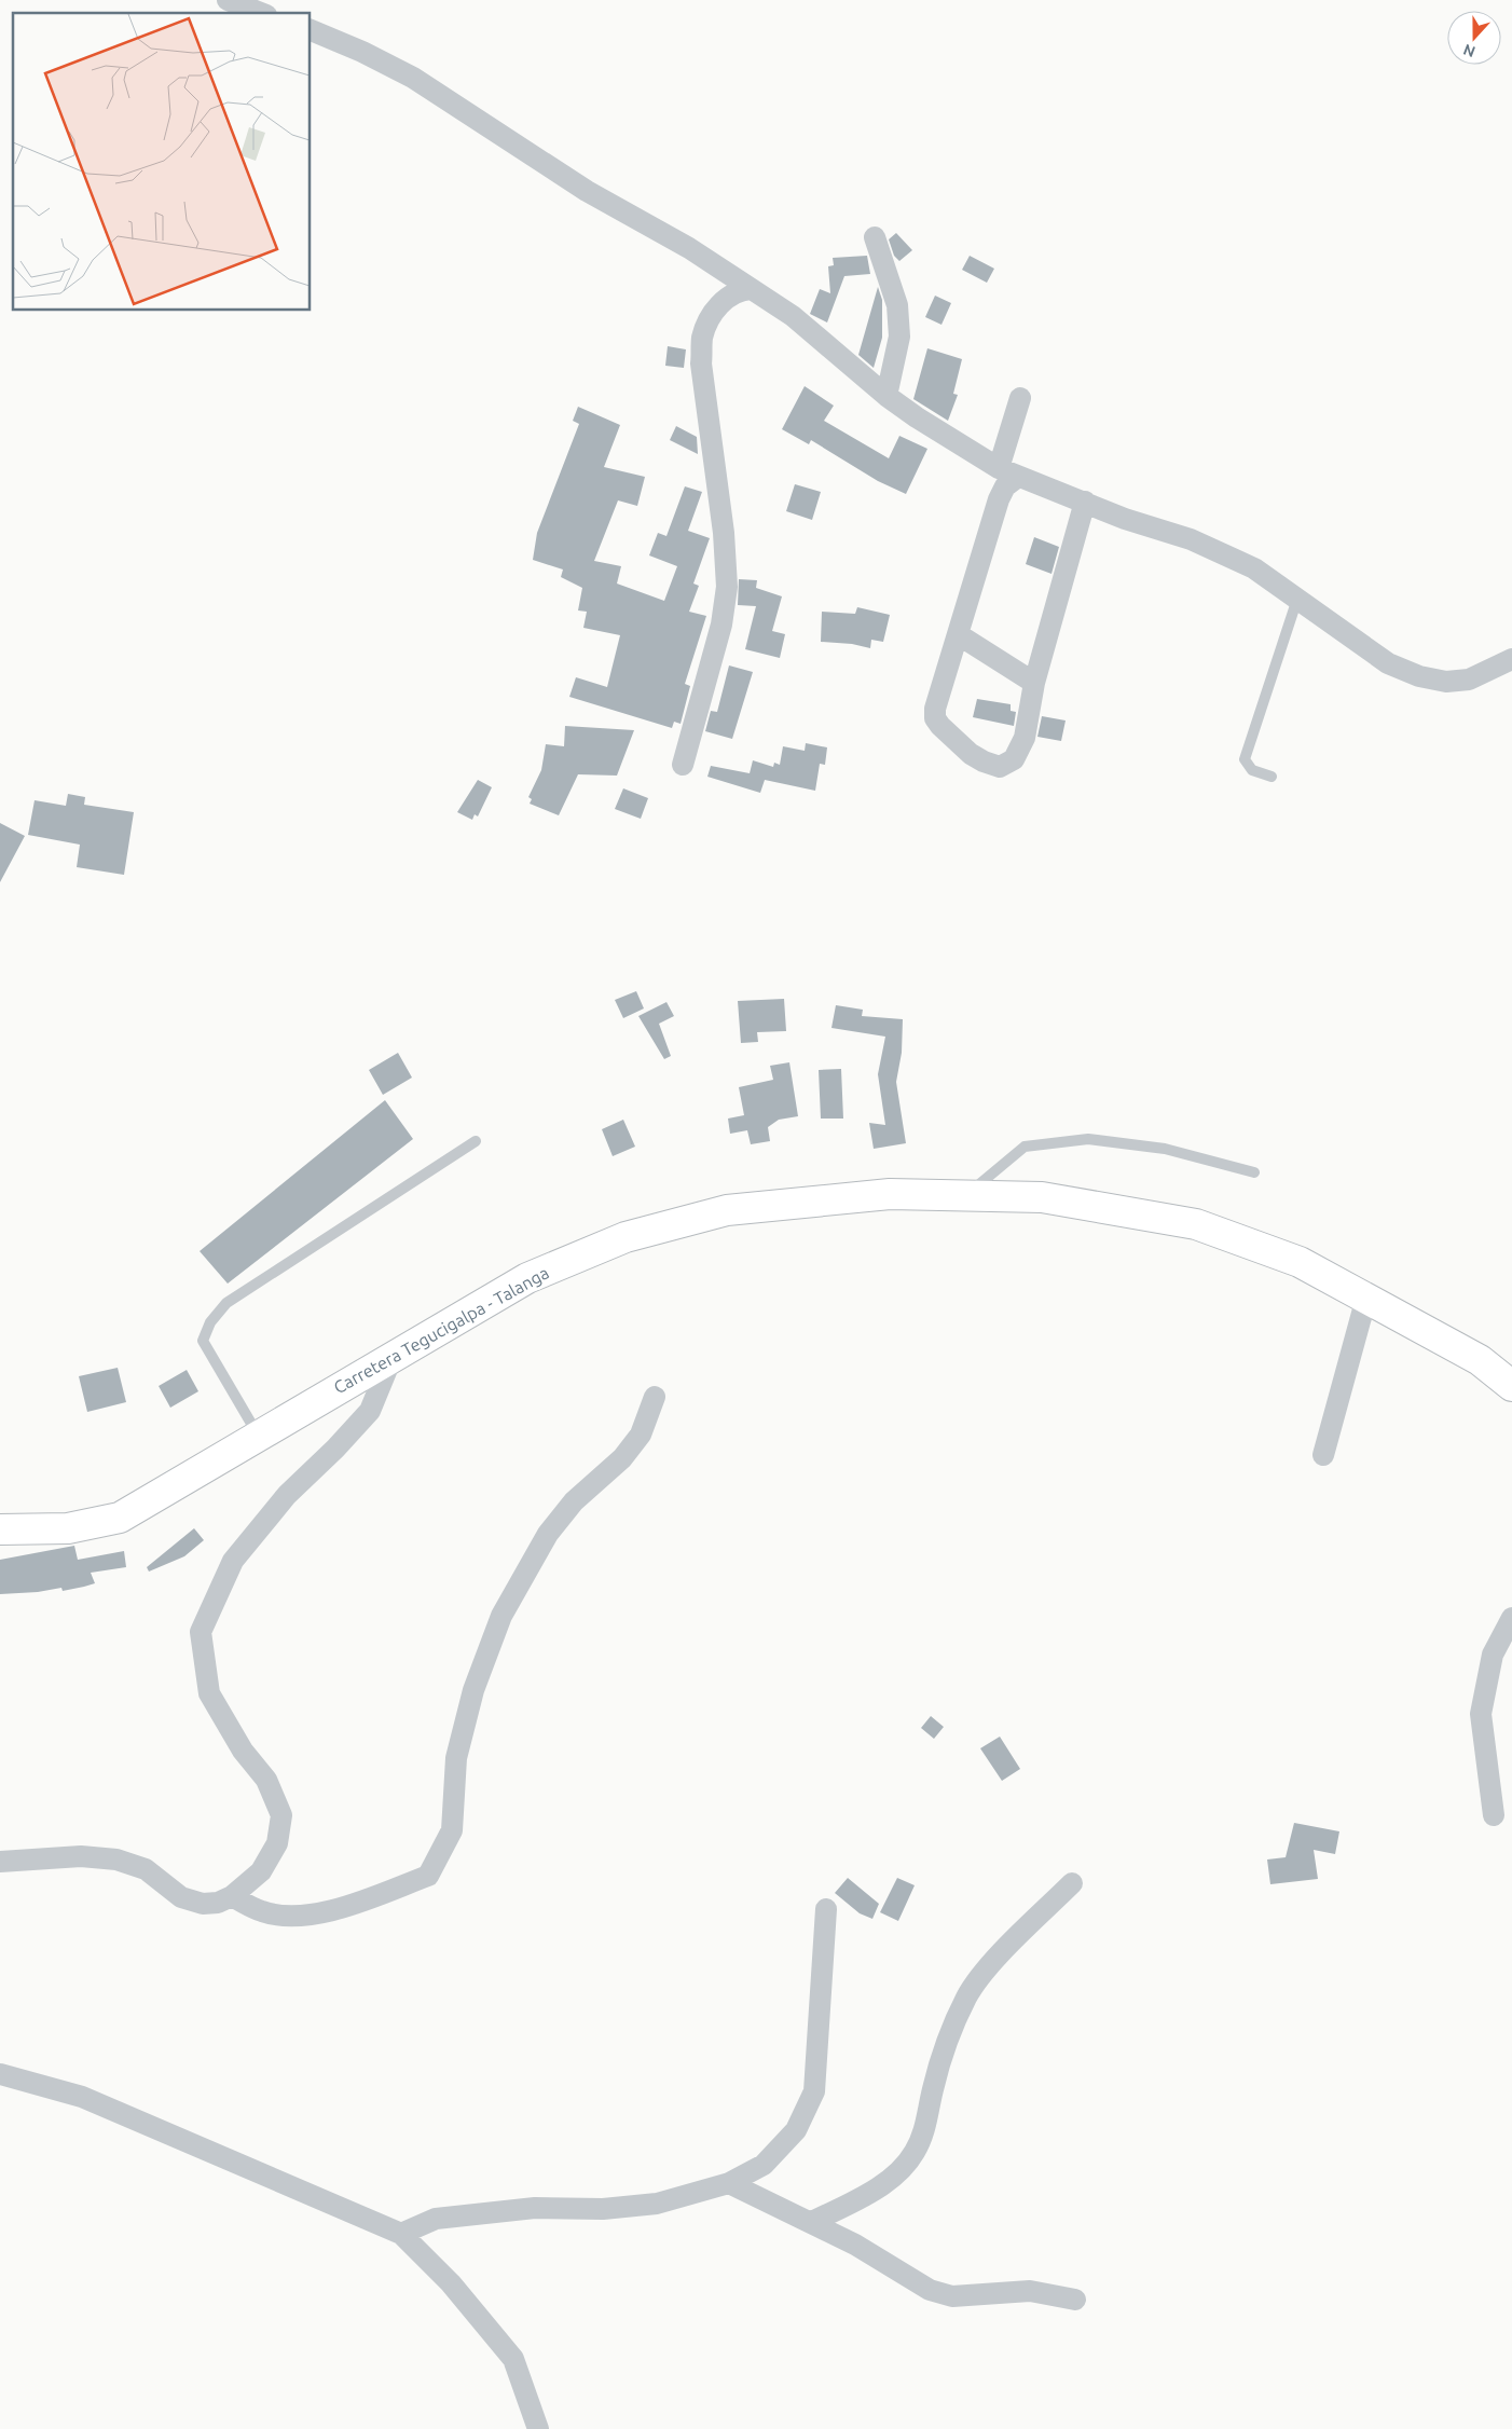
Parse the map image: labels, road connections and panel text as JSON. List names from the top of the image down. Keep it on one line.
{"streets":{"main road":["Carretera Tegucigalpa - Talanga"]},"north":"bottom"}
